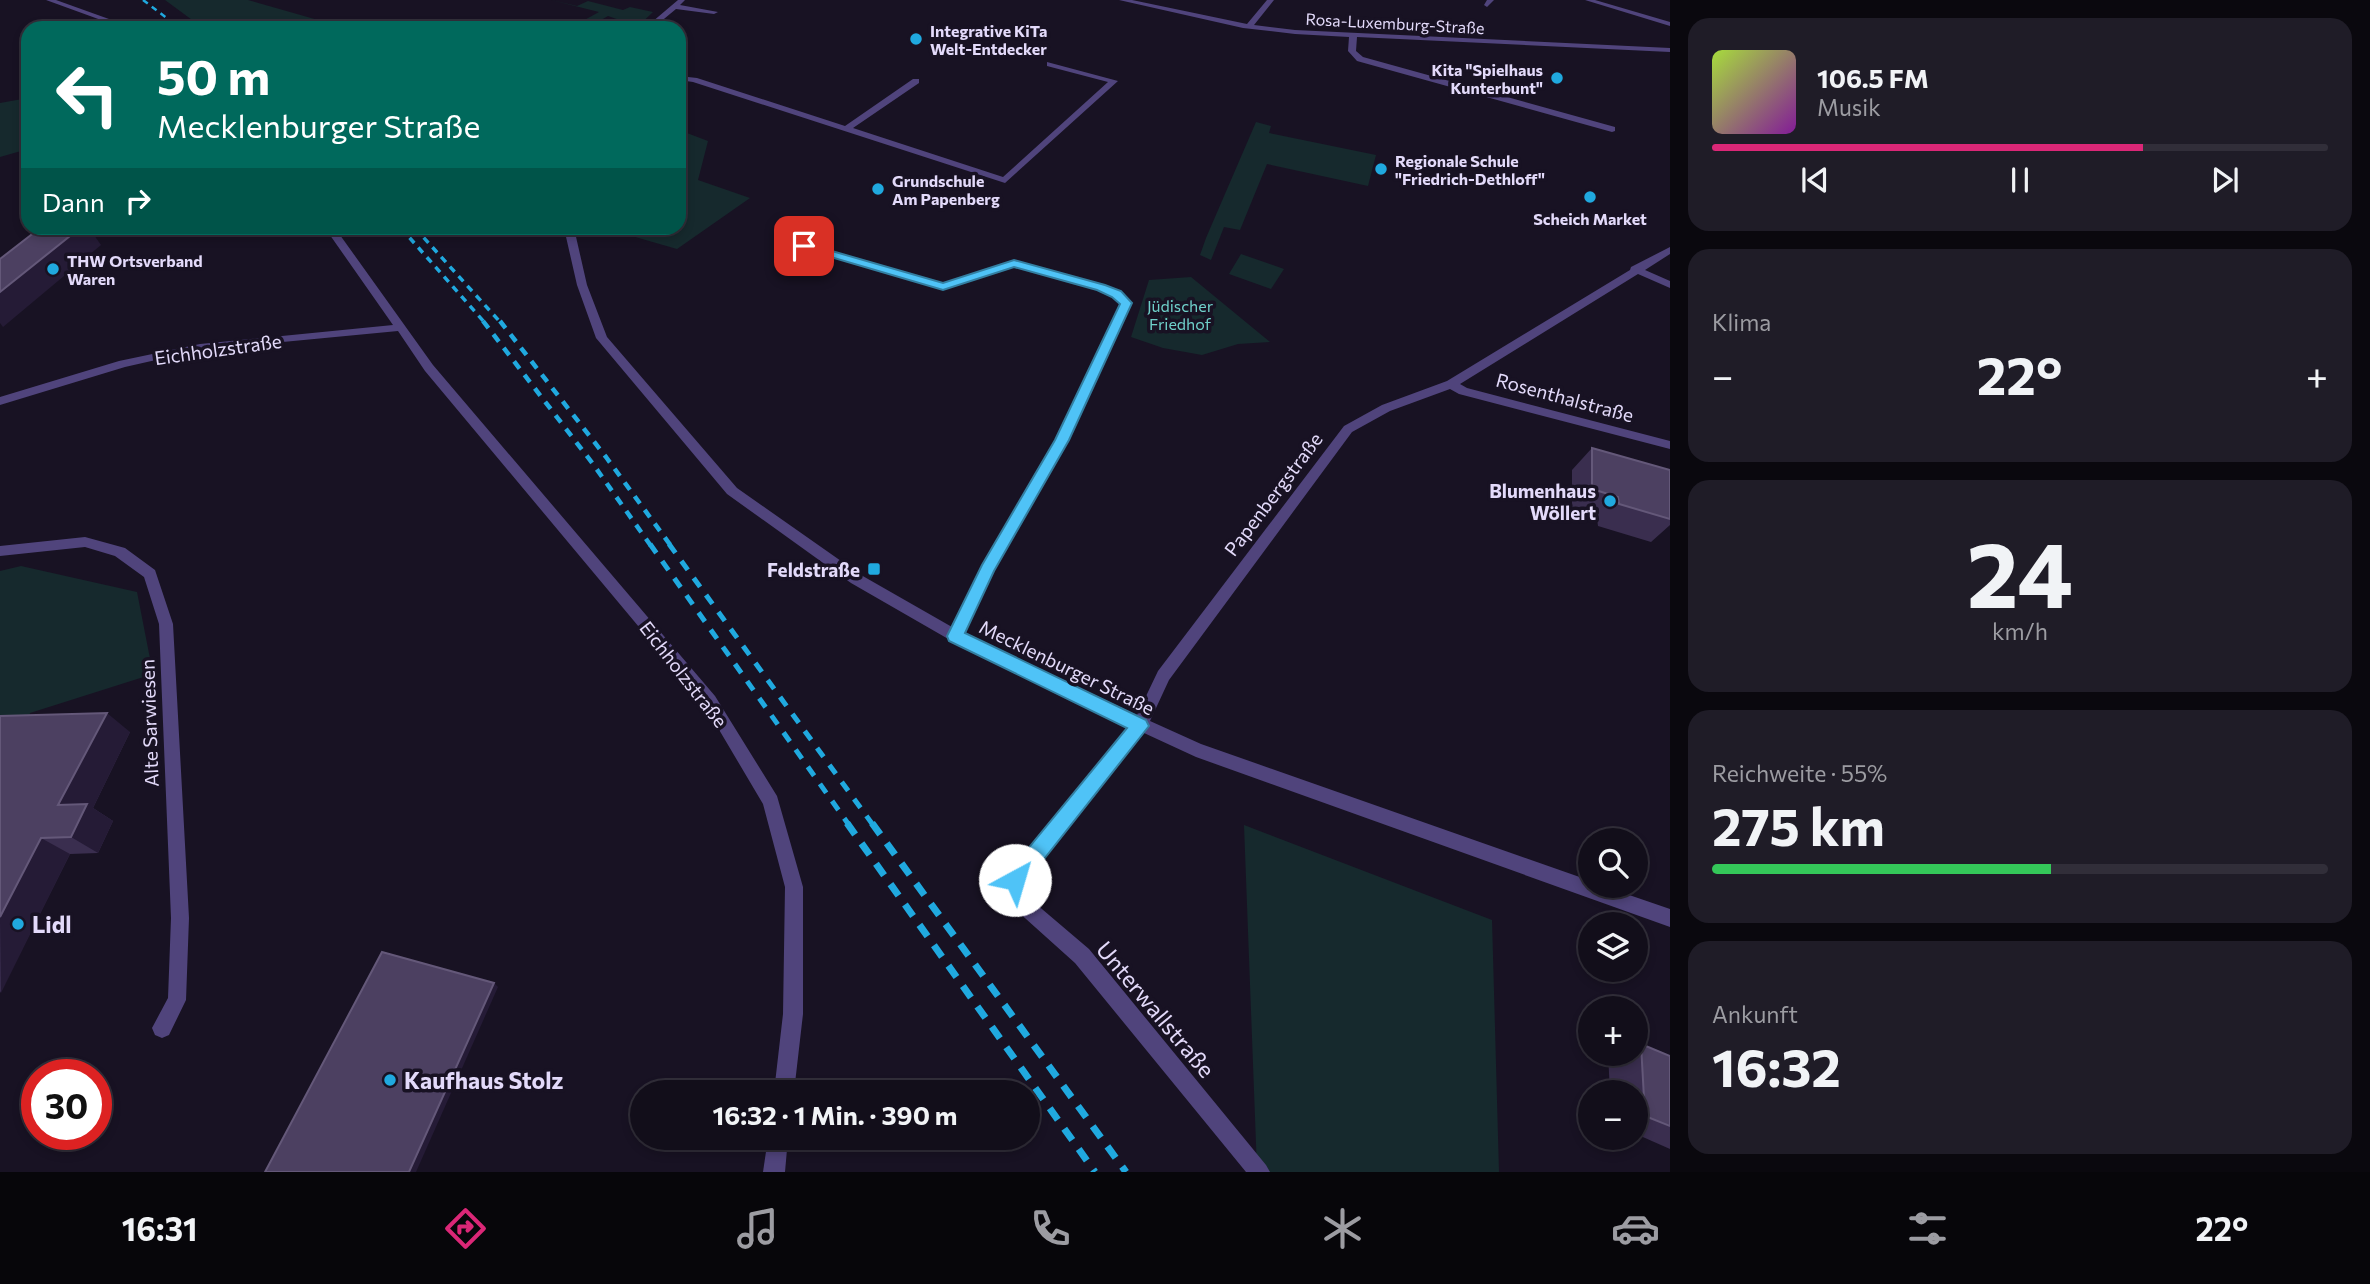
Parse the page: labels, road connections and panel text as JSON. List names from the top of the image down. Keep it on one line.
{"streets":{"street":["Rosa-Luxemburg-Straße","Eichholzstraße","Rosenthalstraße","Papenbergstraße","Mecklenburger Straße","Alte Sarwiesen","Unterwallstraße"]},"crossings":[["Rosenthalstraße","Papenbergstraße"],["Papenbergstraße","Mecklenburger Straße"],["Papenbergstraße","Unterwallstraße"]],"parks":["Jüdischer Friedhof"],"places":{"other":["Integrative KiTa Welt-Entdecker","Kita \"Spielhaus Kunterbunt\"","Regionale Schule \"Friedrich-Dethloff\"","Grundschule Am Papenberg","Scheich Market","THW Ortsverband Waren","Blumenhaus Wöllert","Lidl","Kaufhaus Stolz"],"transit":["Feldstraße"]},"page":{"turn":["50 m","Mecklenburger Straße"],"song":["106.5 FM","Musik"],"then":"Dann","tile":["Klima",["24","km/h"],["Reichweite · 55%","275 km"],["Ankunft","16:32"]],"heat":["−","22°","+"],"map_buttons":["+","−"],"limit":"30","trip":"16:32 · 1 Min. · 390 m","tabs":["16:31","22°"]}}
